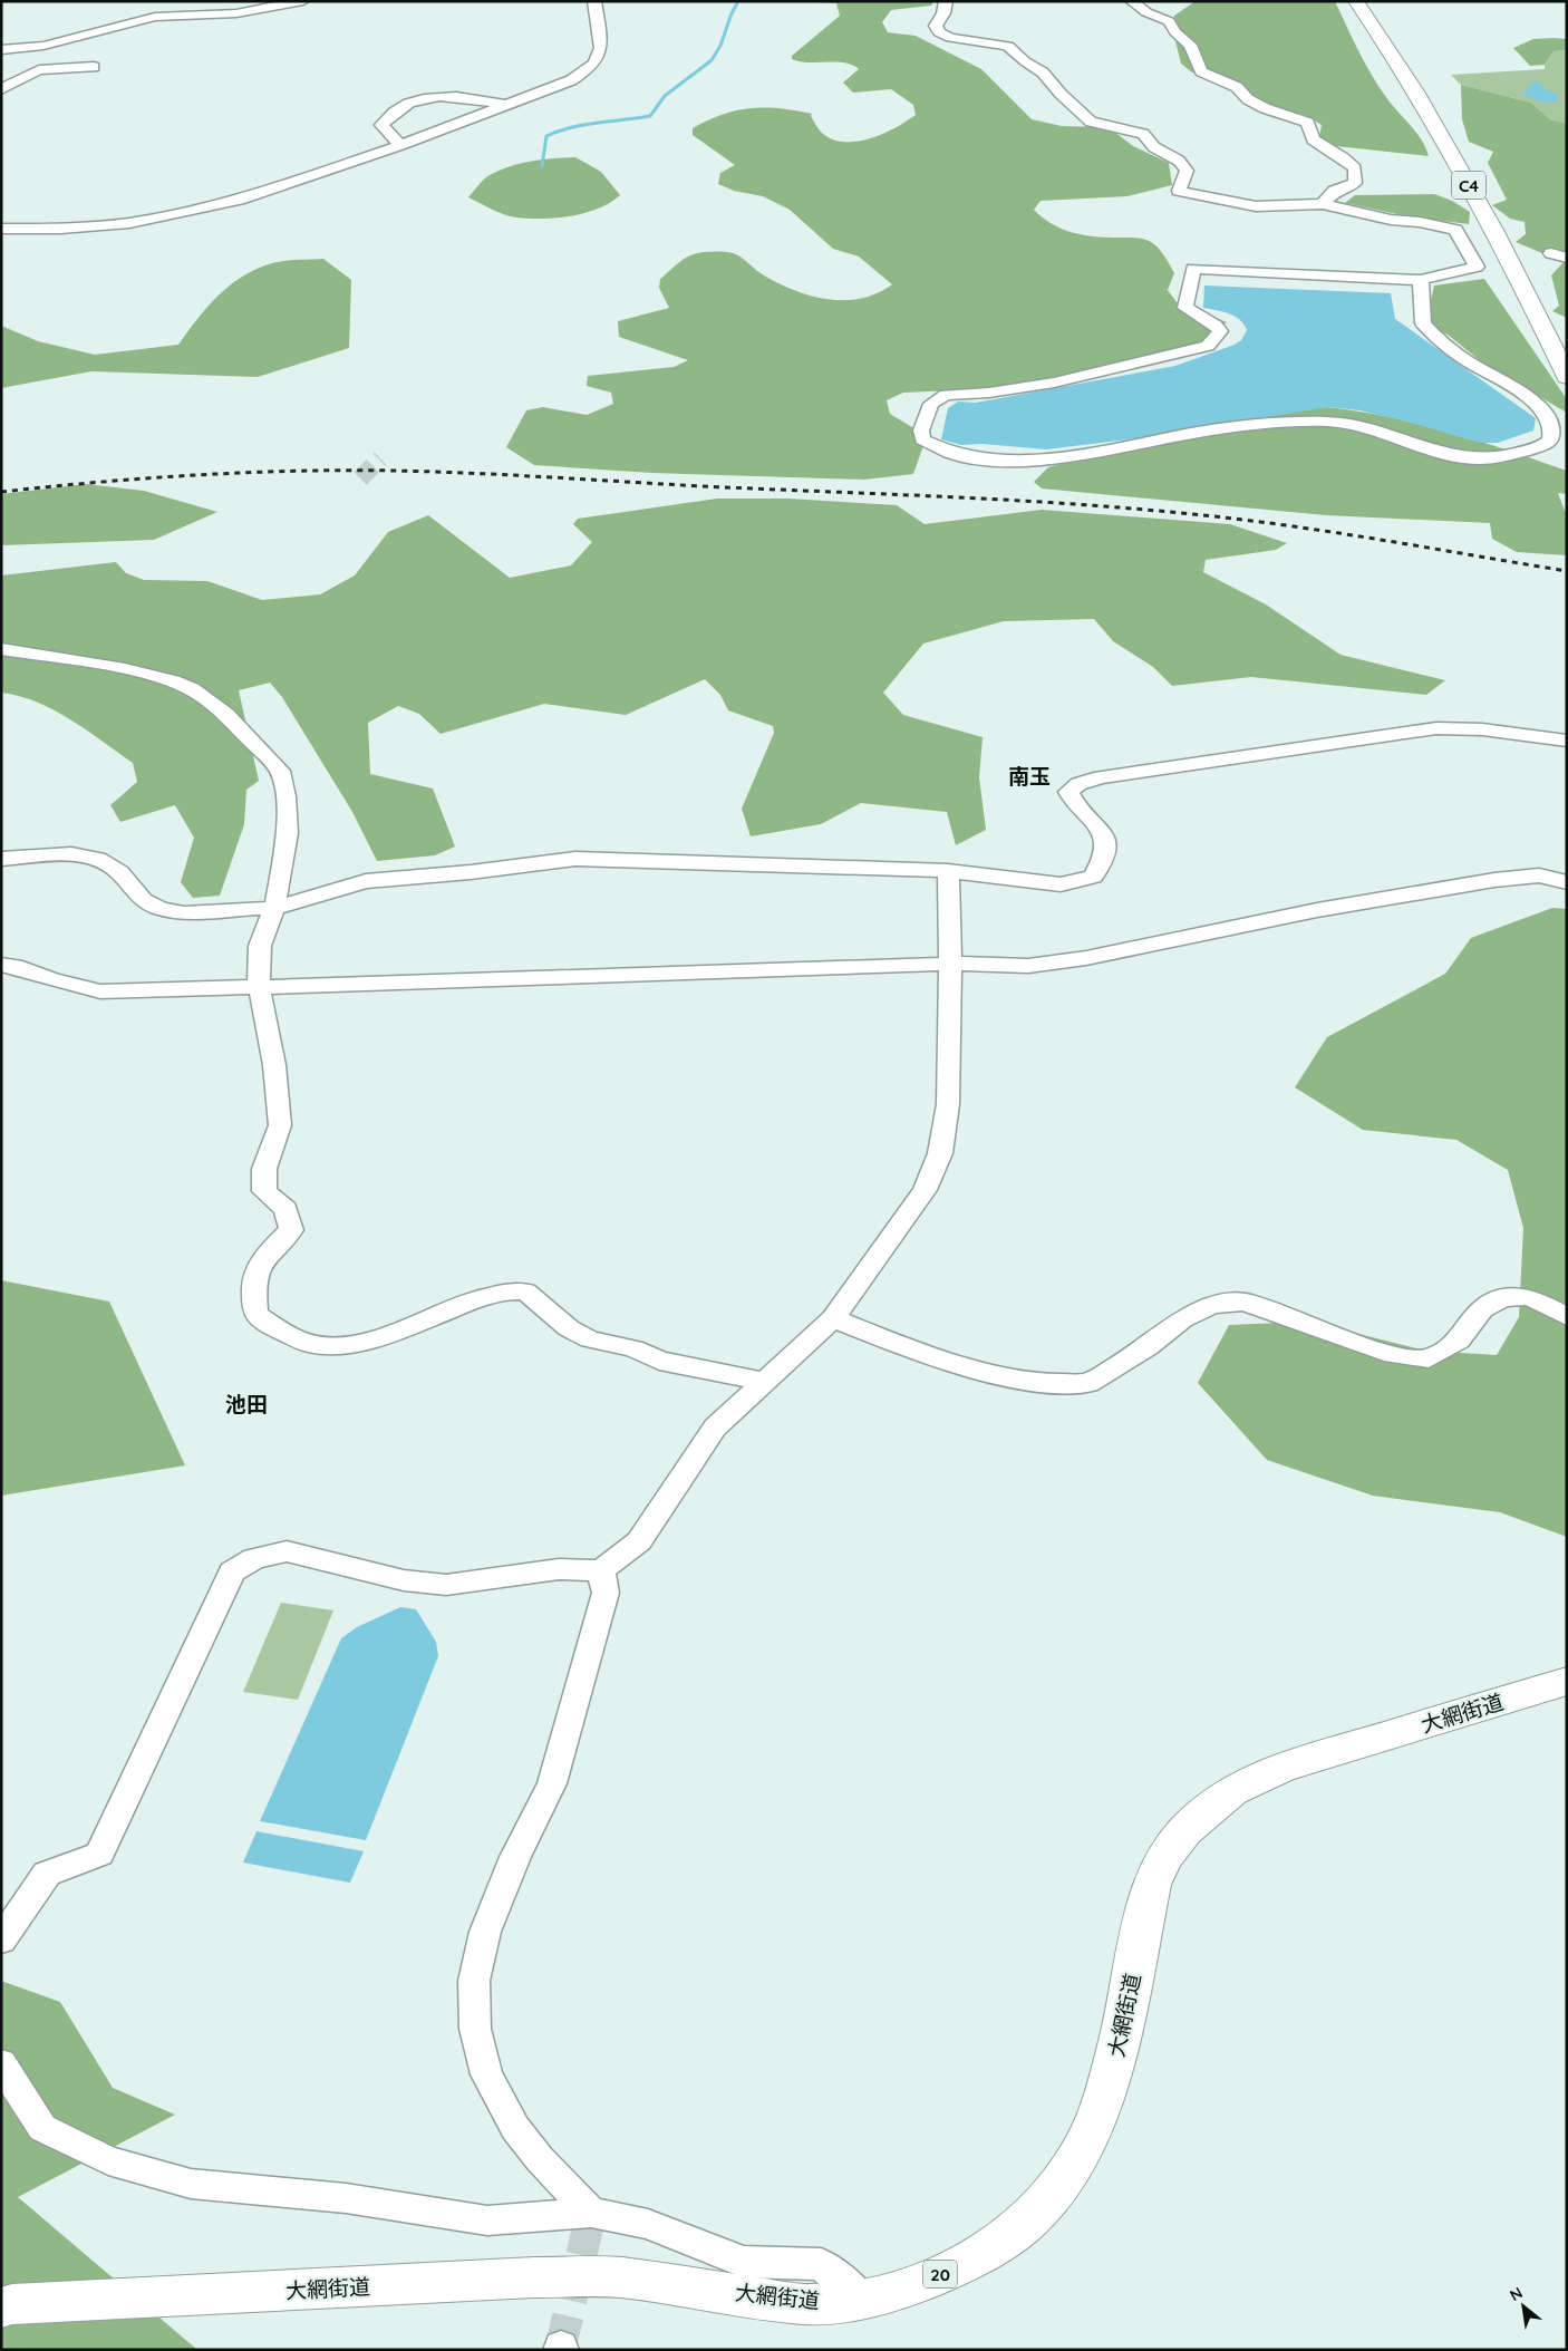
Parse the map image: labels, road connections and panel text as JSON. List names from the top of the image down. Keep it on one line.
{"streets":{"main road":["C4","大網街道","20"]},"districts":["南玉","池田"],"north":"top left"}
